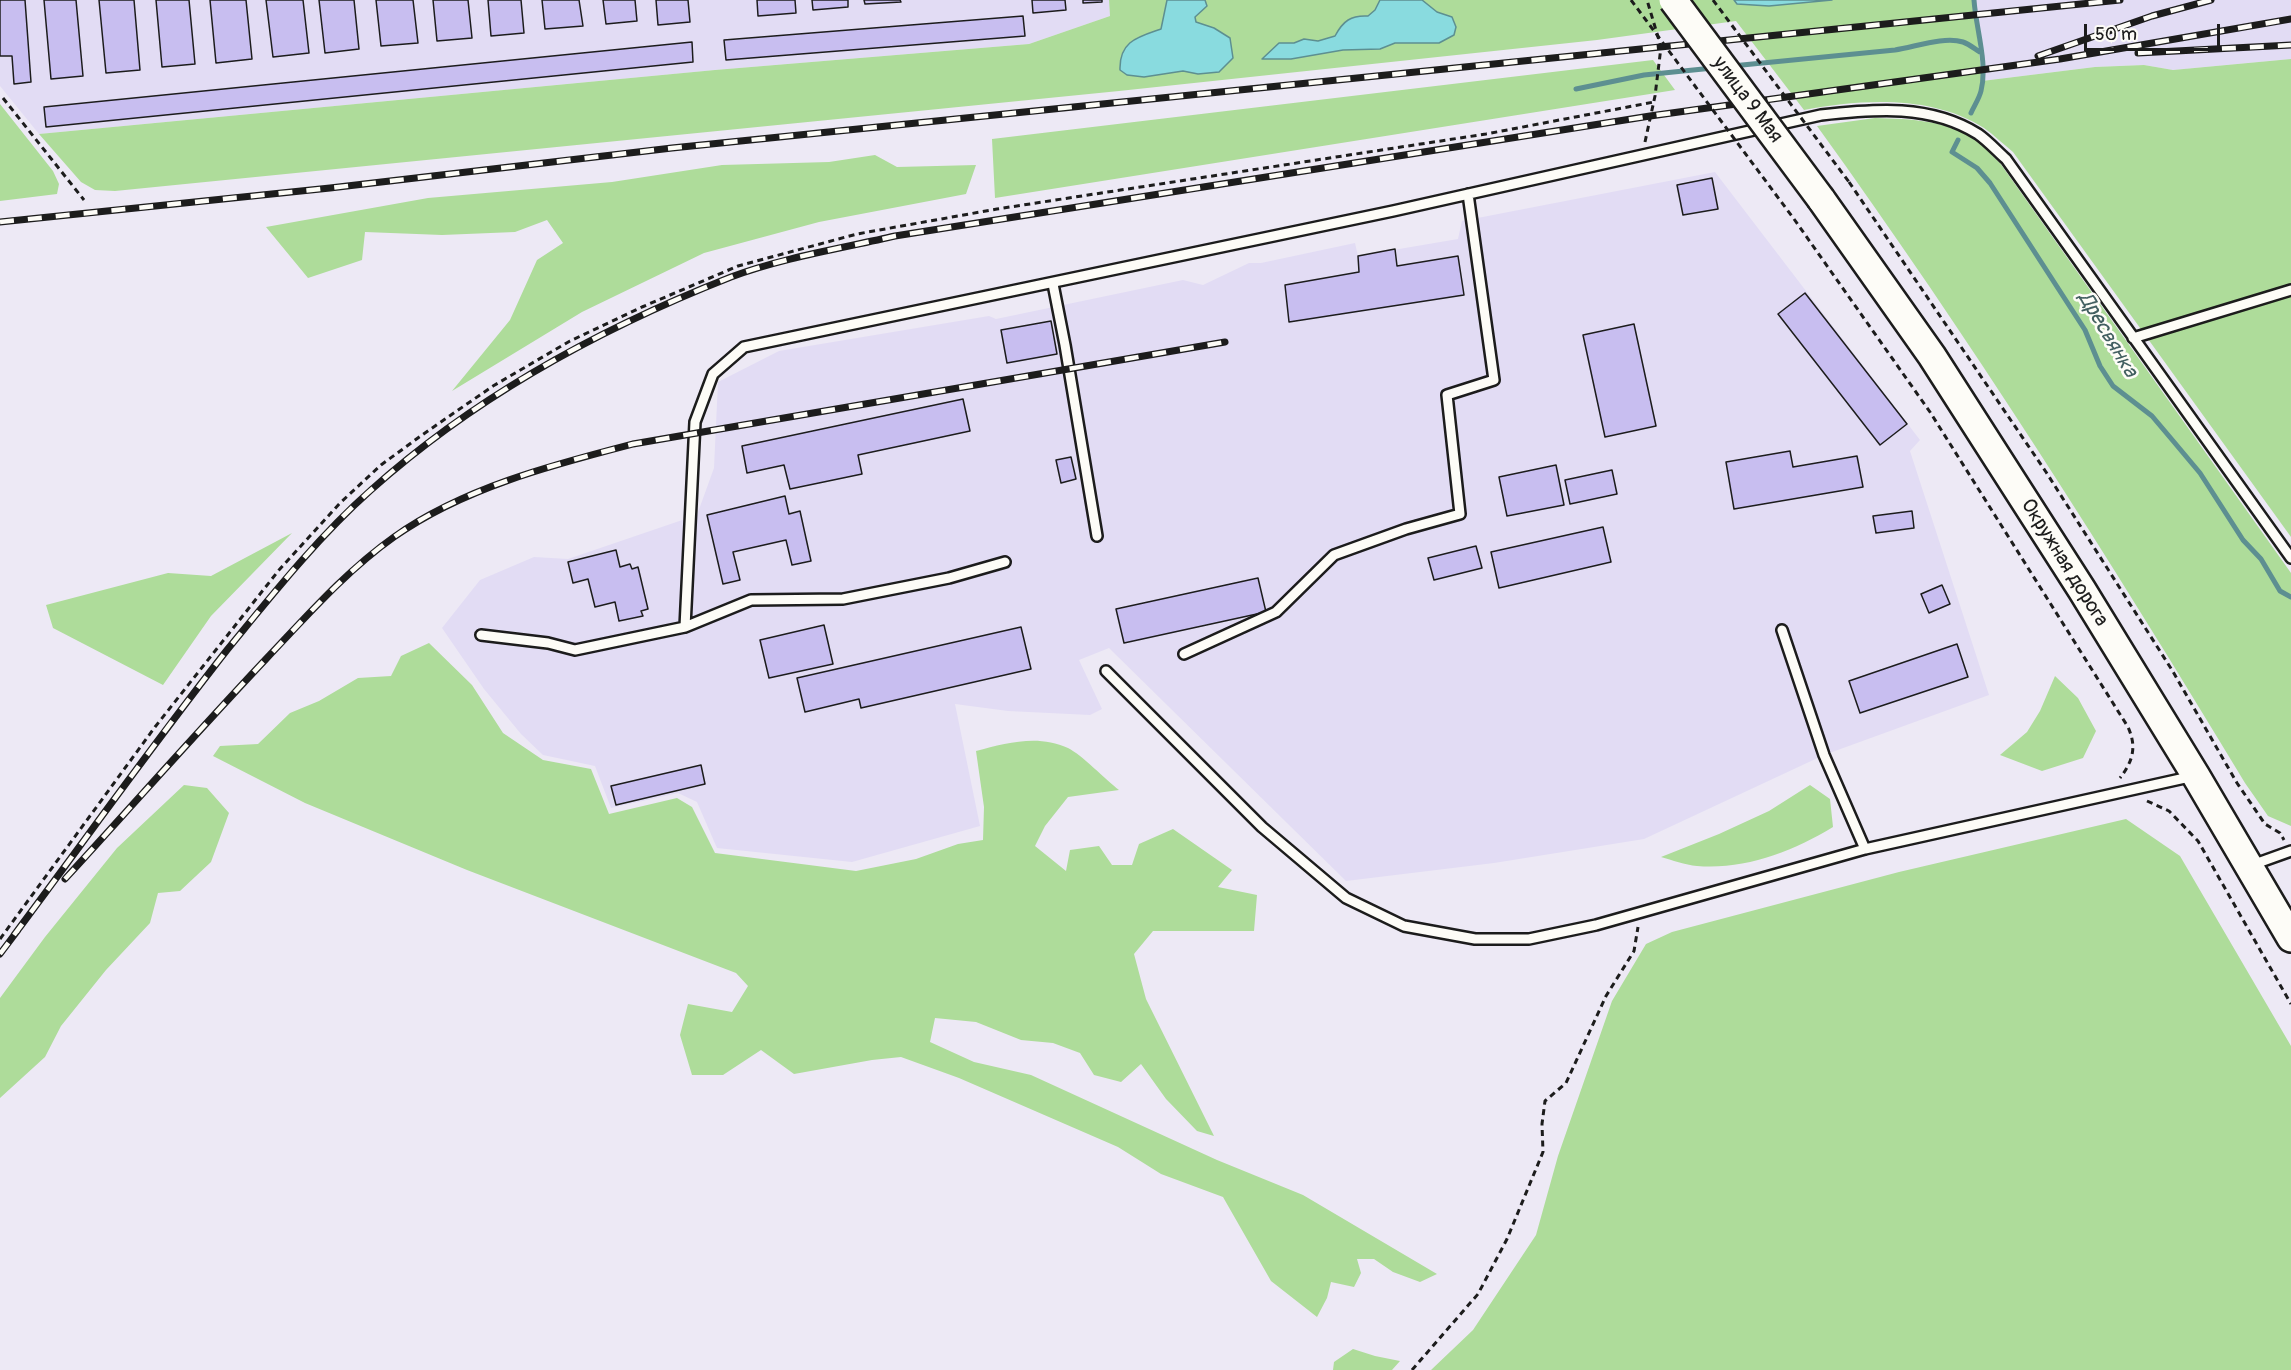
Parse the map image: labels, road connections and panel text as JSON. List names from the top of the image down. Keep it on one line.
{"streets":{"main road":["улица 9 Мая","Окружная дорога"]},"crossings":[["улица 9 Мая","Окружная дорога"]],"water":["Дресвянка"],"scale_bar":"50 m"}
